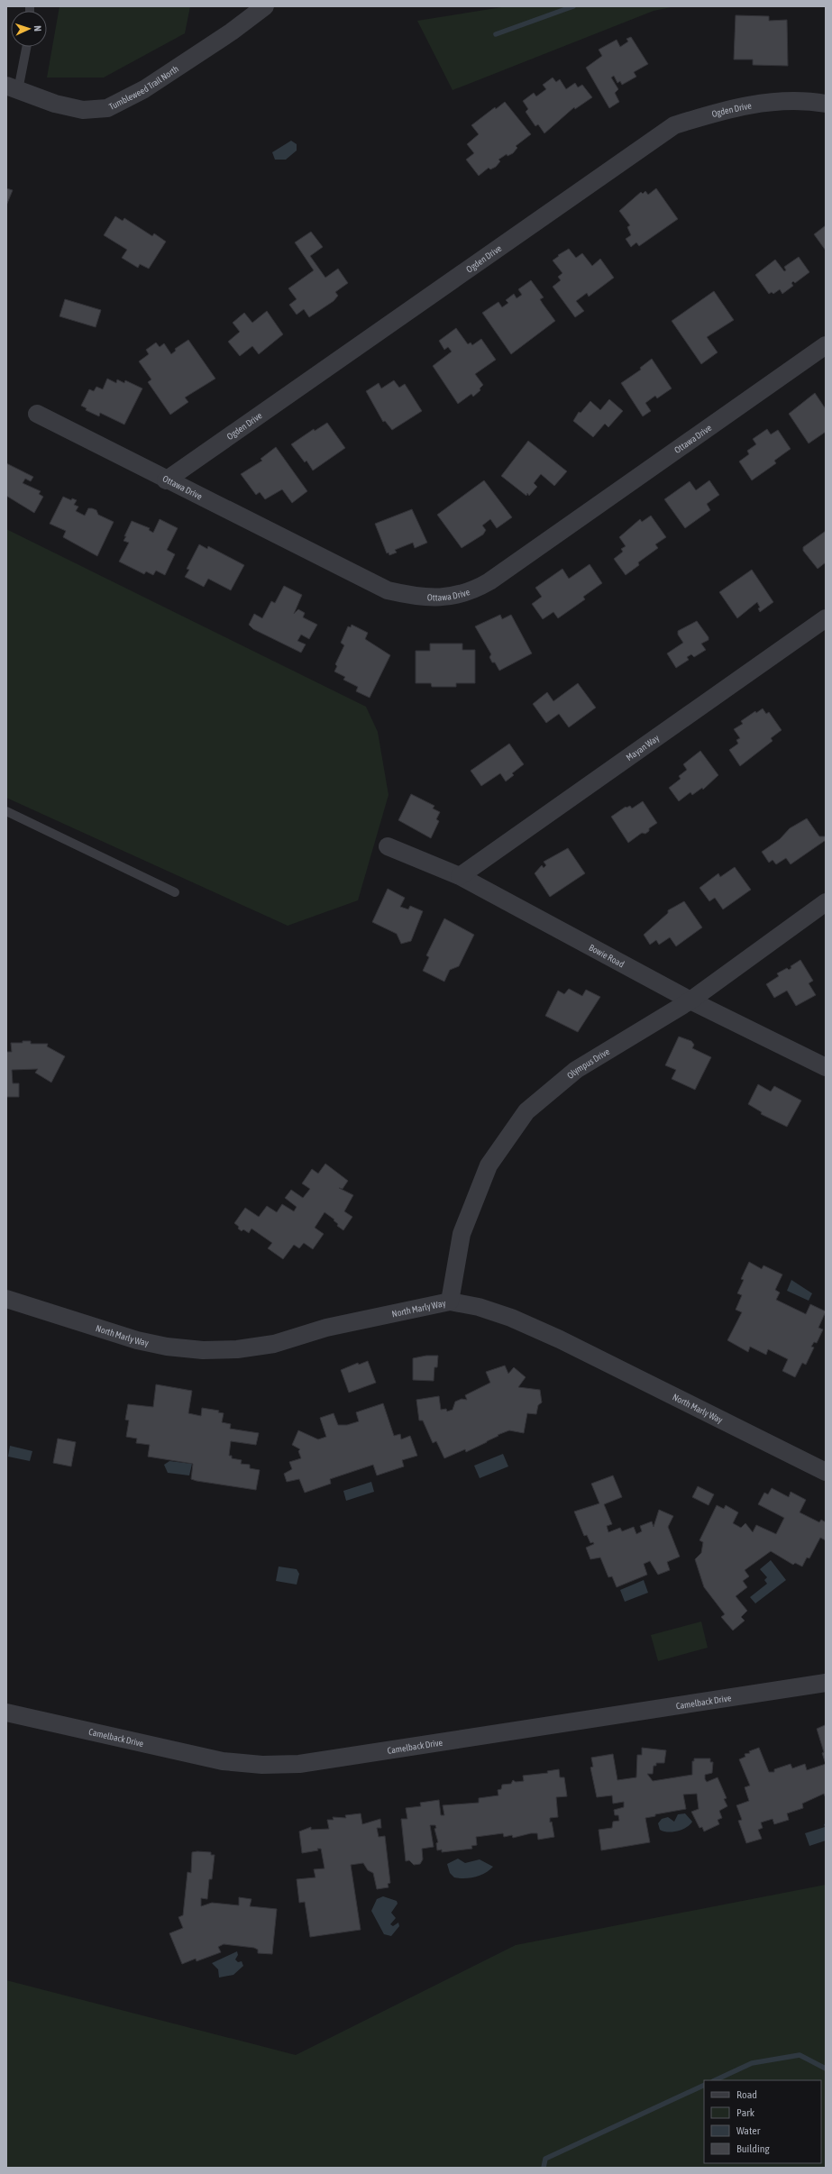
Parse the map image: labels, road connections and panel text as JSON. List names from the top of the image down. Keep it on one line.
{"streets":{"street":["Tumbleweed Trail North","Ogden Drive","Ottawa Drive","Mayan Way","Bowie Road","Olympus Drive","North Marly Way","Camelback Drive"]},"crossings":[["Ogden Drive","Ottawa Drive"],["Mayan Way","Bowie Road"],["Bowie Road","Olympus Drive"],["Olympus Drive","North Marly Way"]],"legend":["Road","Park","Water","Building"],"north":"right"}
